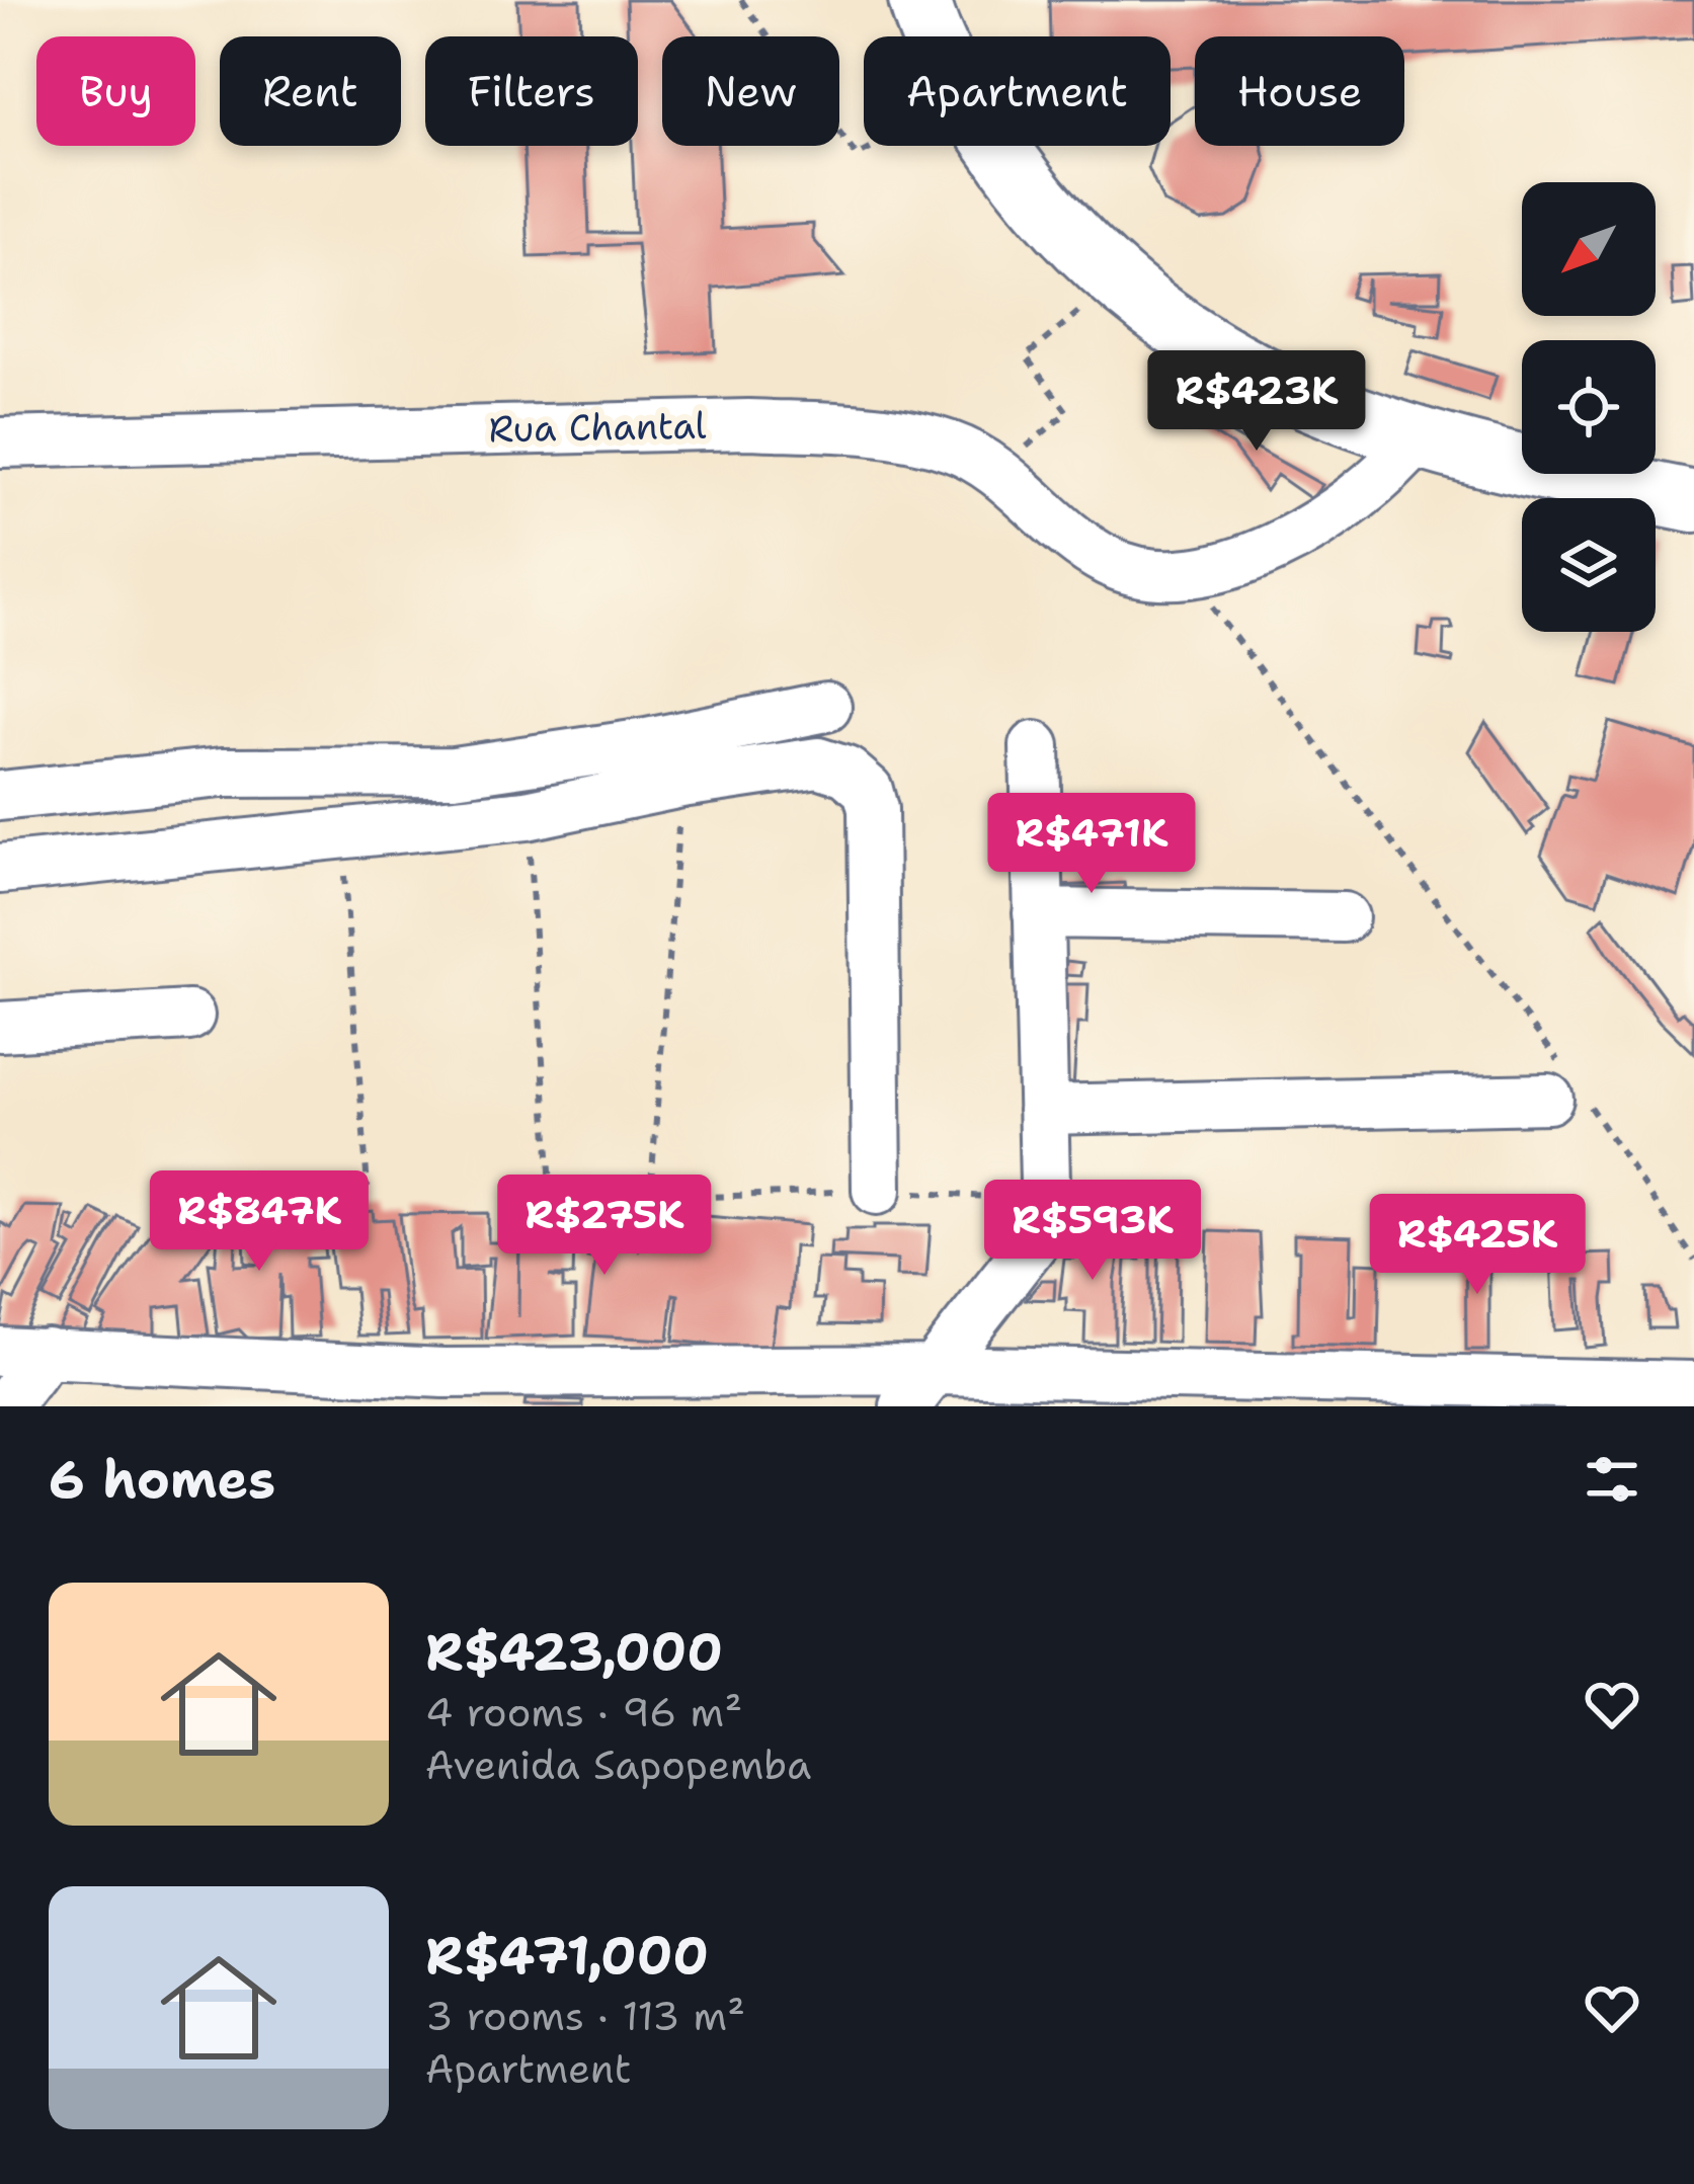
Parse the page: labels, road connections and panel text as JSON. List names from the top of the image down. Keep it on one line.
{"streets":{"street":["Rua Chantal"]},"north":"bottom left","page":{"chip":["Buy","Rent","Filters","New","Apartment","House"],"price":["R$423K","R$471K","R$847K","R$275K","R$593K","R$425K"],"heading":"6 homes","list":[{"name":"R$423,000","note":"4 rooms · 96 m² · Avenida Sapopemba"},{"name":"R$471,000","note":"3 rooms · 113 m² · Apartment"}]}}
